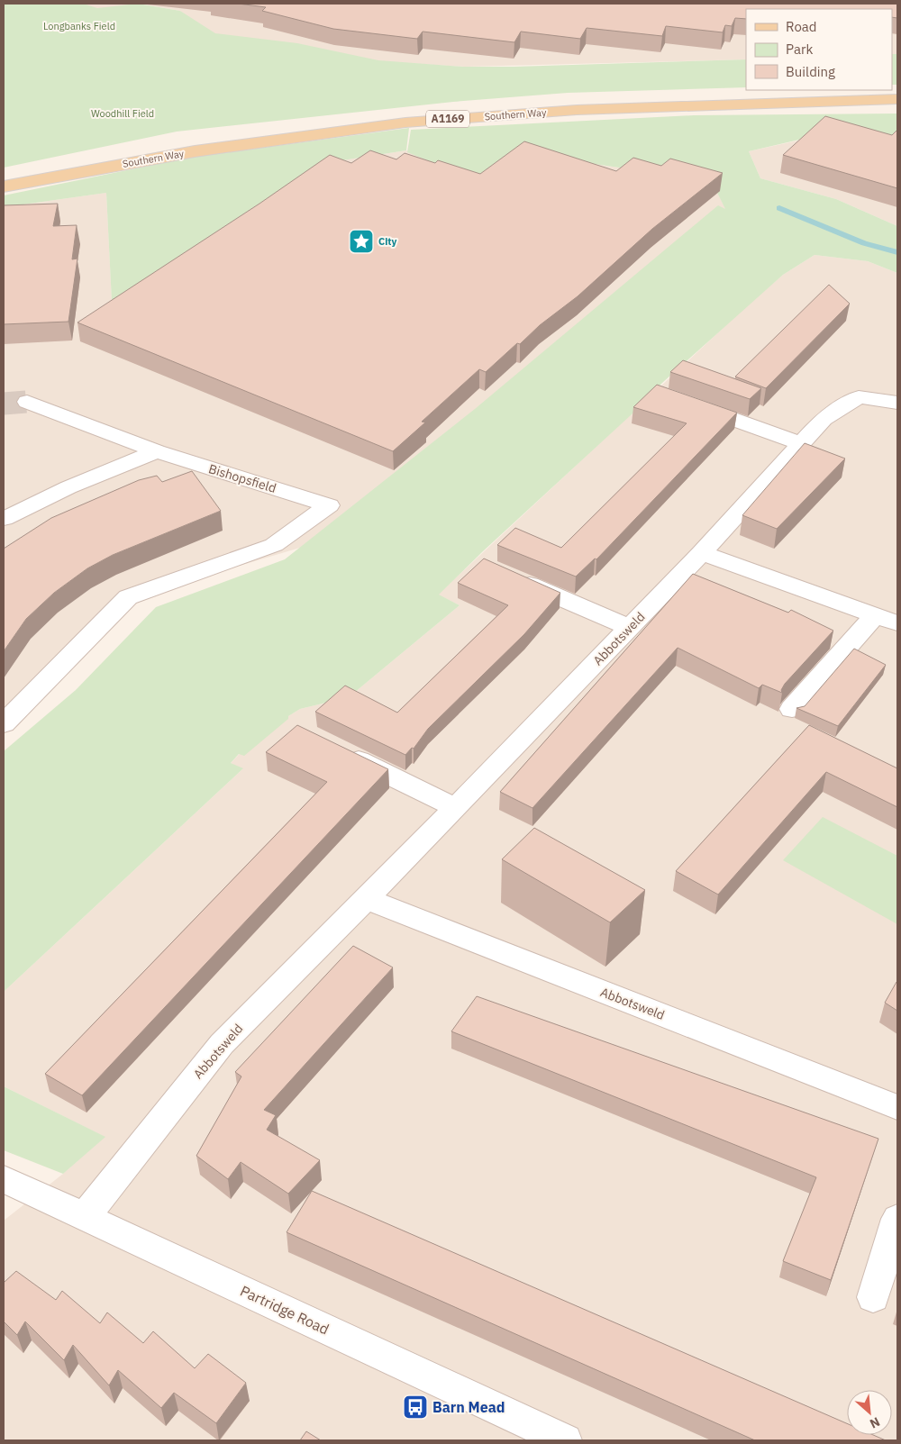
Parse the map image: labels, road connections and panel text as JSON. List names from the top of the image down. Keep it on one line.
{"streets":{"main road":["Southern Way","A1169"],"street":["Bishopsfield","Abbotsweld","Partridge Road"]},"crossings":[["Abbotsweld","Partridge Road"]],"parks":["Longbanks Field","Woodhill Field"],"places":{"place":["City"],"bus stop":["Barn Mead"]},"legend":["Road","Park","Building"],"north":"bottom right"}
